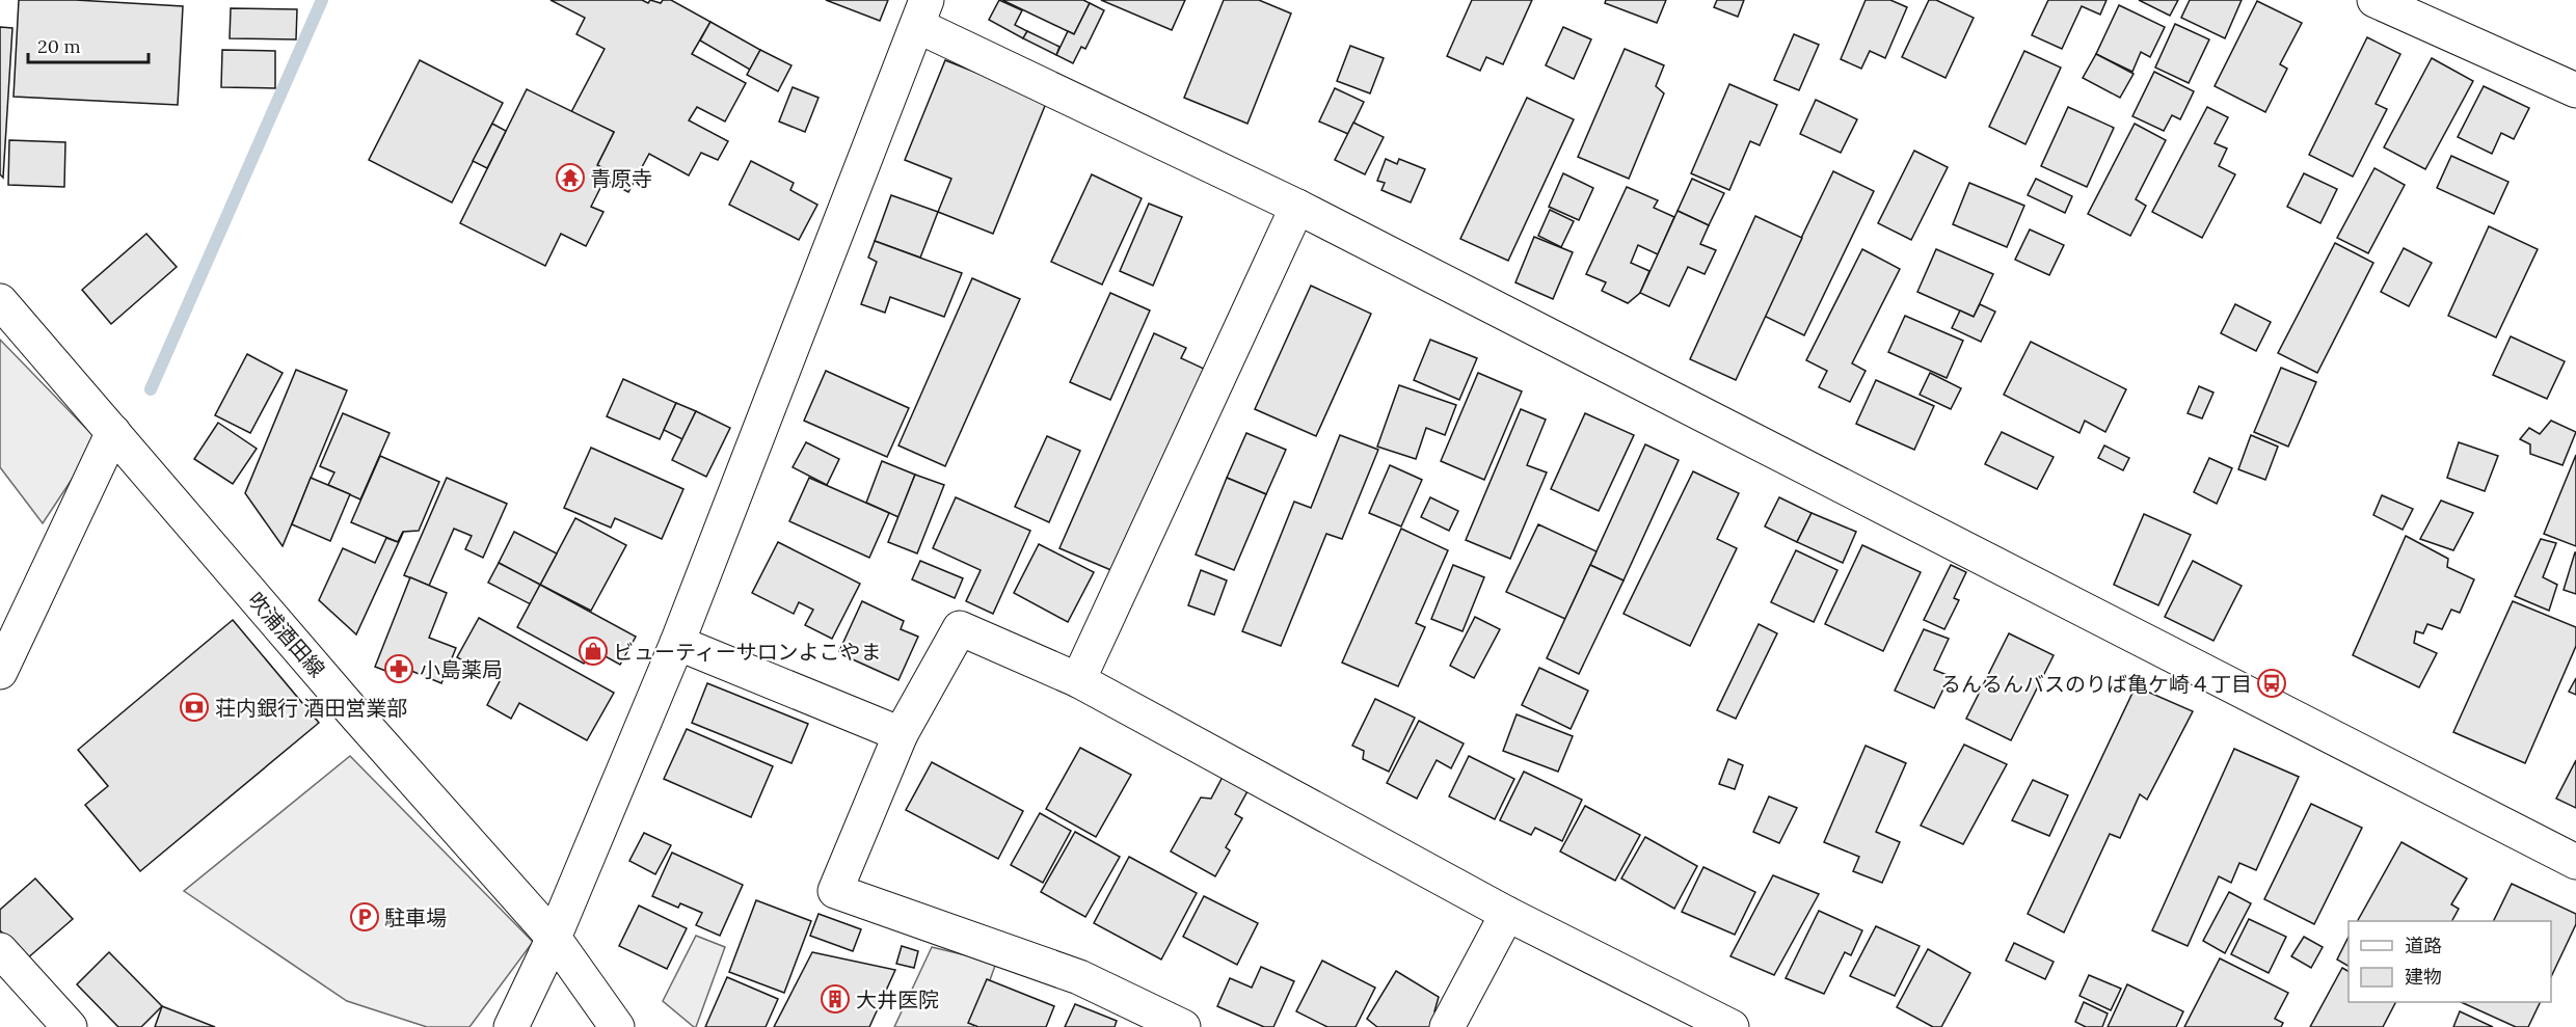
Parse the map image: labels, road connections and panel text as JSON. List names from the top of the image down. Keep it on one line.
{"streets":{"street":["吹浦酒田線"]},"places":{"temple":["青原寺"],"shop":["ビューティーサロンよこやま"],"pharmacy":["小島薬局"],"bus stop":["るんるんバスのりば亀ケ崎４丁目"],"bank":["荘内銀行 酒田営業部"],"parking":["駐車場"],"building":["大井医院"]},"legend":["道路","建物"],"scale_bar":"20 m"}
